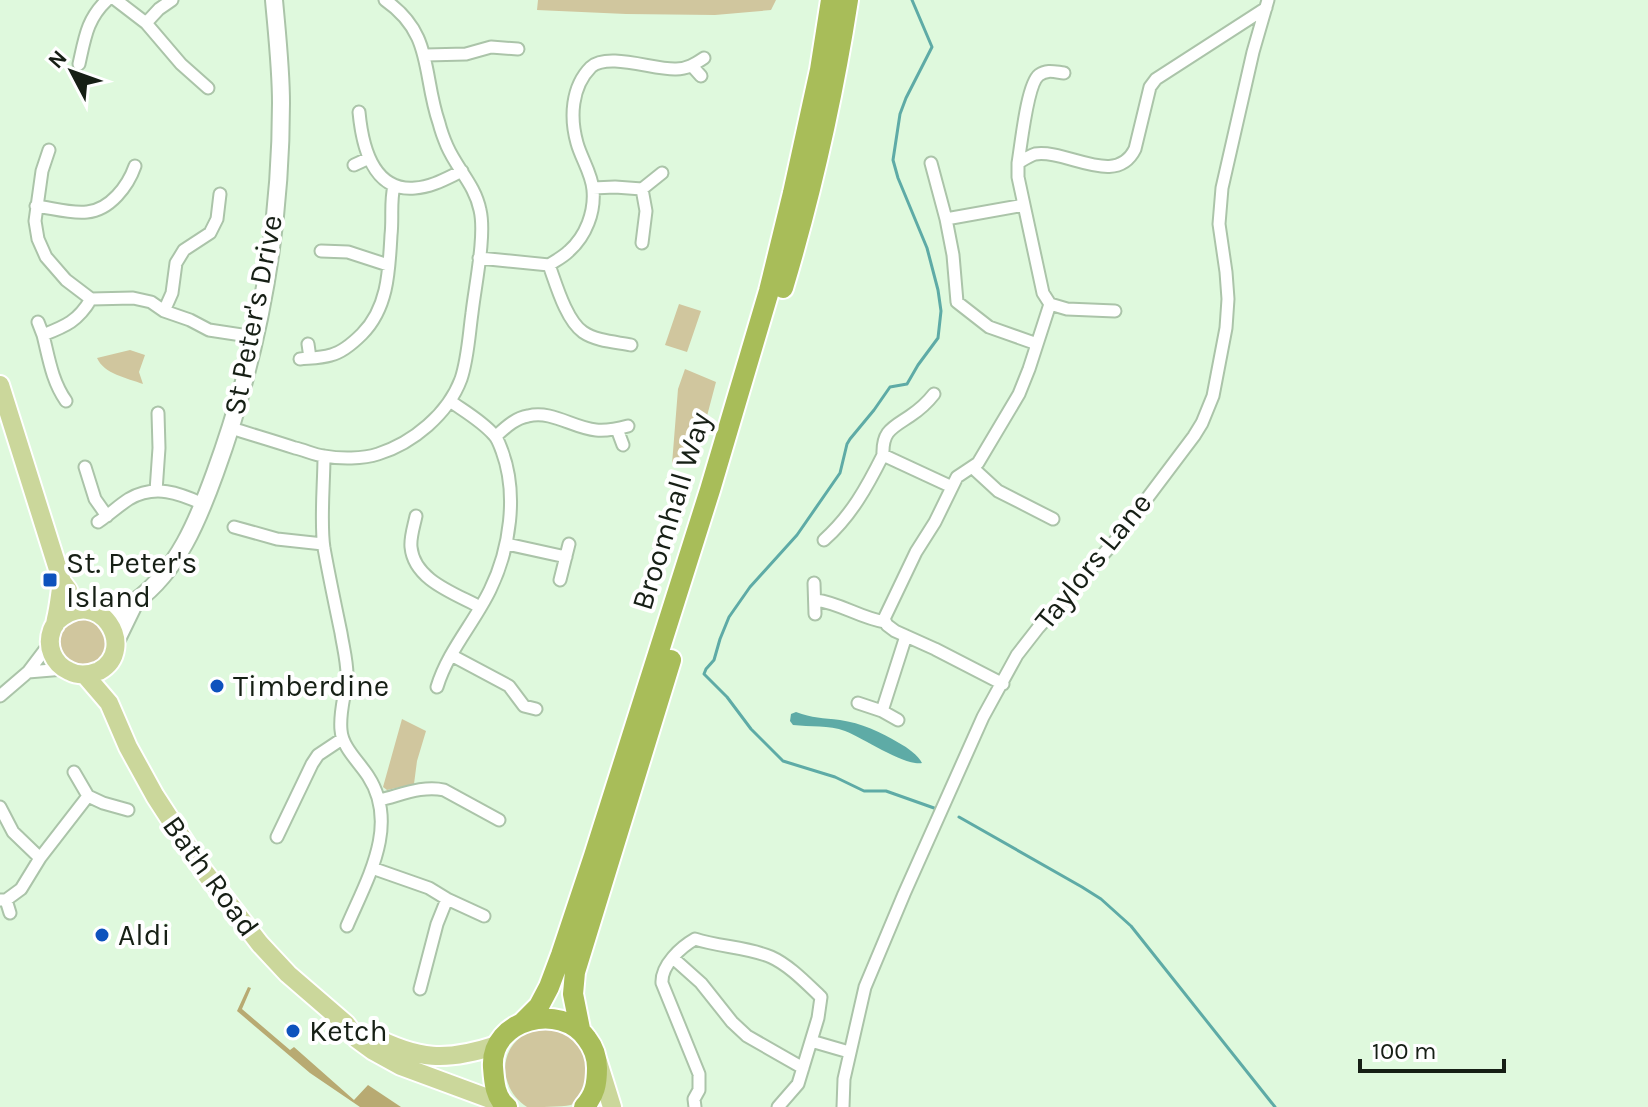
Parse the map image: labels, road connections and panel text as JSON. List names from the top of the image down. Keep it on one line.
{"streets":{"highway":["Broomhall Way"],"main road":["Bath Road"],"street":["St Peter's Drive","Taylors Lane"]},"crossings":[["St Peter's Drive","Bath Road"],["Broomhall Way","Bath Road"]],"places":{"transit":["St. Peter's Island"],"other":["Timberdine","Aldi","Ketch"]},"scale_bar":"100 m","north":"top left"}
